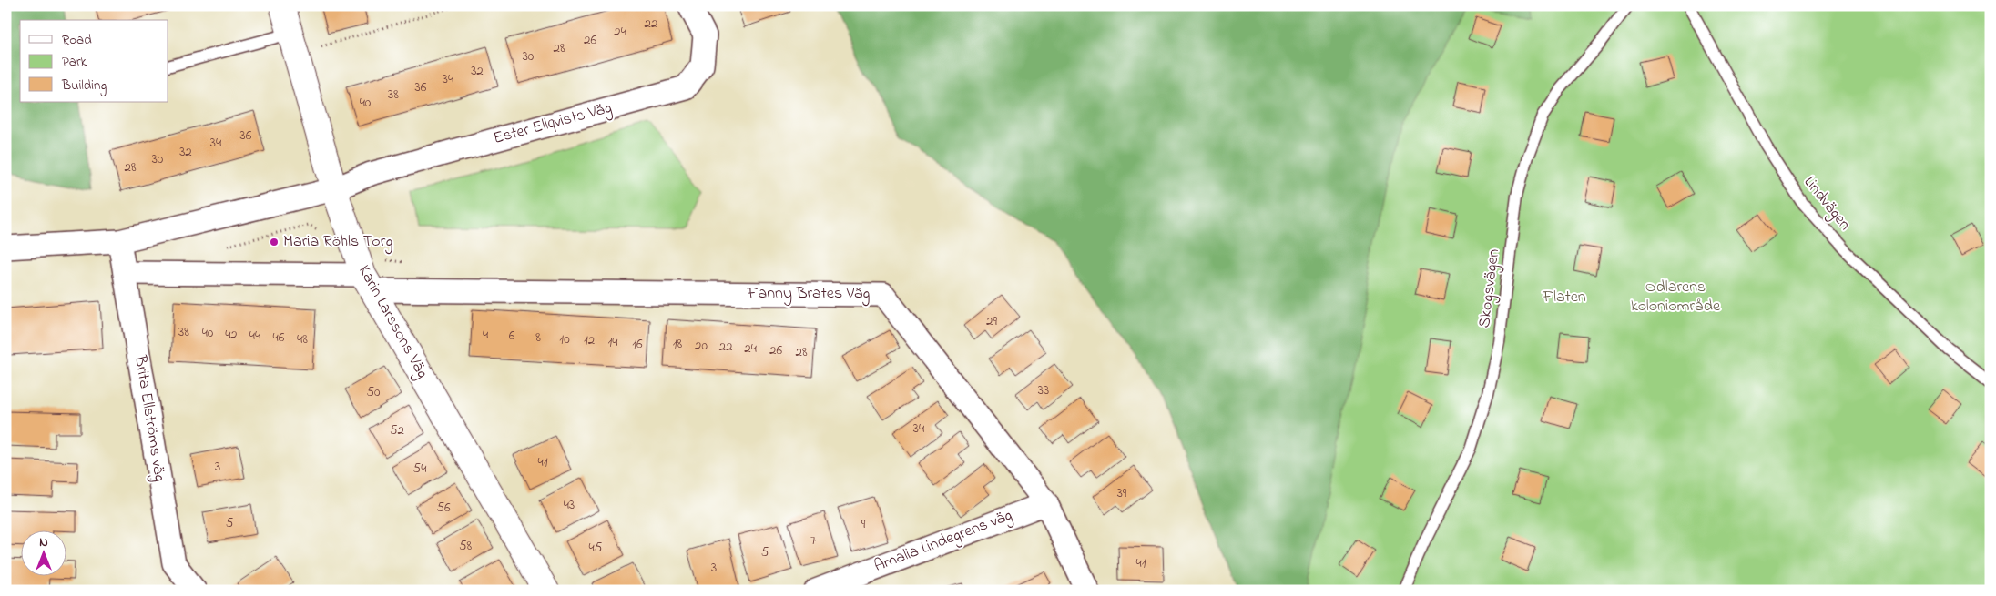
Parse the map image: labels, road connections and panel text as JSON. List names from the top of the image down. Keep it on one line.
{"streets":{"street":["Ester Ellqvists Väg","Fanny Brates Väg","Karin Larssons Väg","Brita Ellströms väg","Amalia Lindegrens väg"],"lane":["Lindvägen","Skogsvägen"]},"crossings":[["Ester Ellqvists Väg","Karin Larssons Väg"],["Fanny Brates Väg","Karin Larssons Väg"],["Fanny Brates Väg","Amalia Lindegrens väg"]],"parks":["Odlarens koloniområde","Flaten"],"places":["Maria Röhls Torg"],"house_numbers":["22","24","26","28","30","32","34","36","38","40","36","34","32","30","28","29","38","40","42","4","44","6","46","8","48","10","12","14","16","18","20","22","24","26","28","33","50","34","52","41","3","54","39","43","56","5","9","7","58","45","5","41","3"],"legend":["Road","Park","Building"],"north":"top"}
